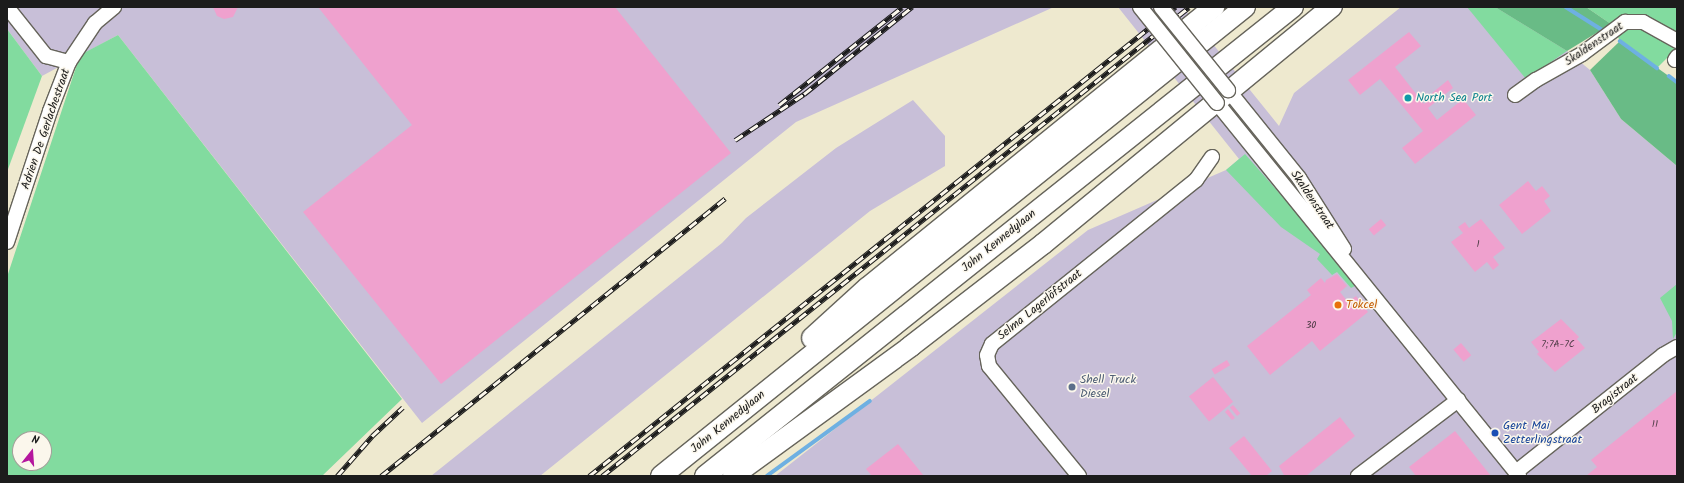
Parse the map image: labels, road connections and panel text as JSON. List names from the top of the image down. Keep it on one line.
{"streets":{"highway":["John Kennedylaan"],"street":["Skaldenstraat","Adrien De Gerlachestraat","Selma Lagerlöfstraat","Bragistraat"]},"crossings":[["Skaldenstraat","Bragistraat"]],"places":["North Sea Port","Tokcel","Shell Truck Diesel","Gent Mai Zetterlingstraat"],"house_numbers":["1","30","7;7A-7C","11"],"north":"top"}
